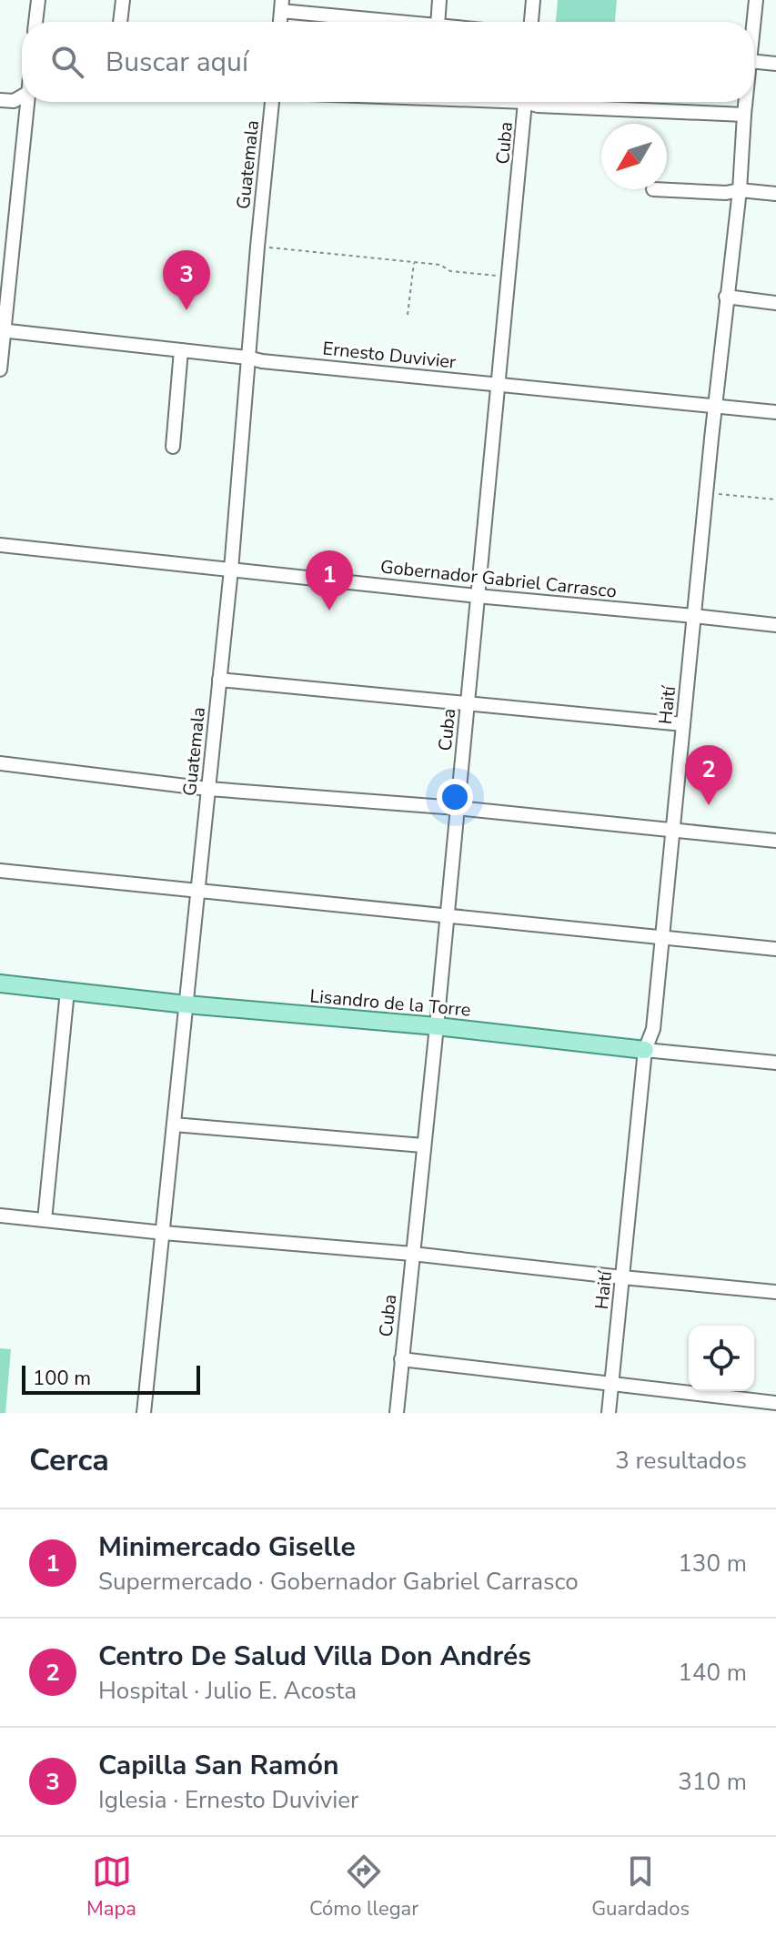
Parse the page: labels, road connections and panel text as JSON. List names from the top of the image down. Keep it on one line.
{"streets":{"main road":["Lisandro de la Torre"],"street":["Cuba","Guatemala","Ernesto Duvivier","Gobernador Gabriel Carrasco","Haití"]},"crossings":[["Cuba","Ernesto Duvivier"],["Cuba","Gobernador Gabriel Carrasco"],["Cuba","Lisandro de la Torre"],["Guatemala","Ernesto Duvivier"],["Guatemala","Gobernador Gabriel Carrasco"],["Guatemala","Lisandro de la Torre"],["Ernesto Duvivier","Haití"],["Gobernador Gabriel Carrasco","Haití"],["Haití","Lisandro de la Torre"]],"scale_bar":"100 m","north":"bottom left","page":{"search":"Buscar aquí","pins":["3","1","2"],"scale":"100 m","heading":["Cerca","3 resultados"],"list":[{"mark":"1","name":"Minimercado Giselle","note":"Supermercado · Gobernador Gabriel Carrasco","value":"130 m"},{"mark":"2","name":"Centro De Salud Villa Don Andrés","note":"Hospital · Julio E. Acosta","value":"140 m"},{"mark":"3","name":"Capilla San Ramón","note":"Iglesia · Ernesto Duvivier","value":"310 m"}],"nav":["Mapa","Cómo llegar","Guardados"]}}
